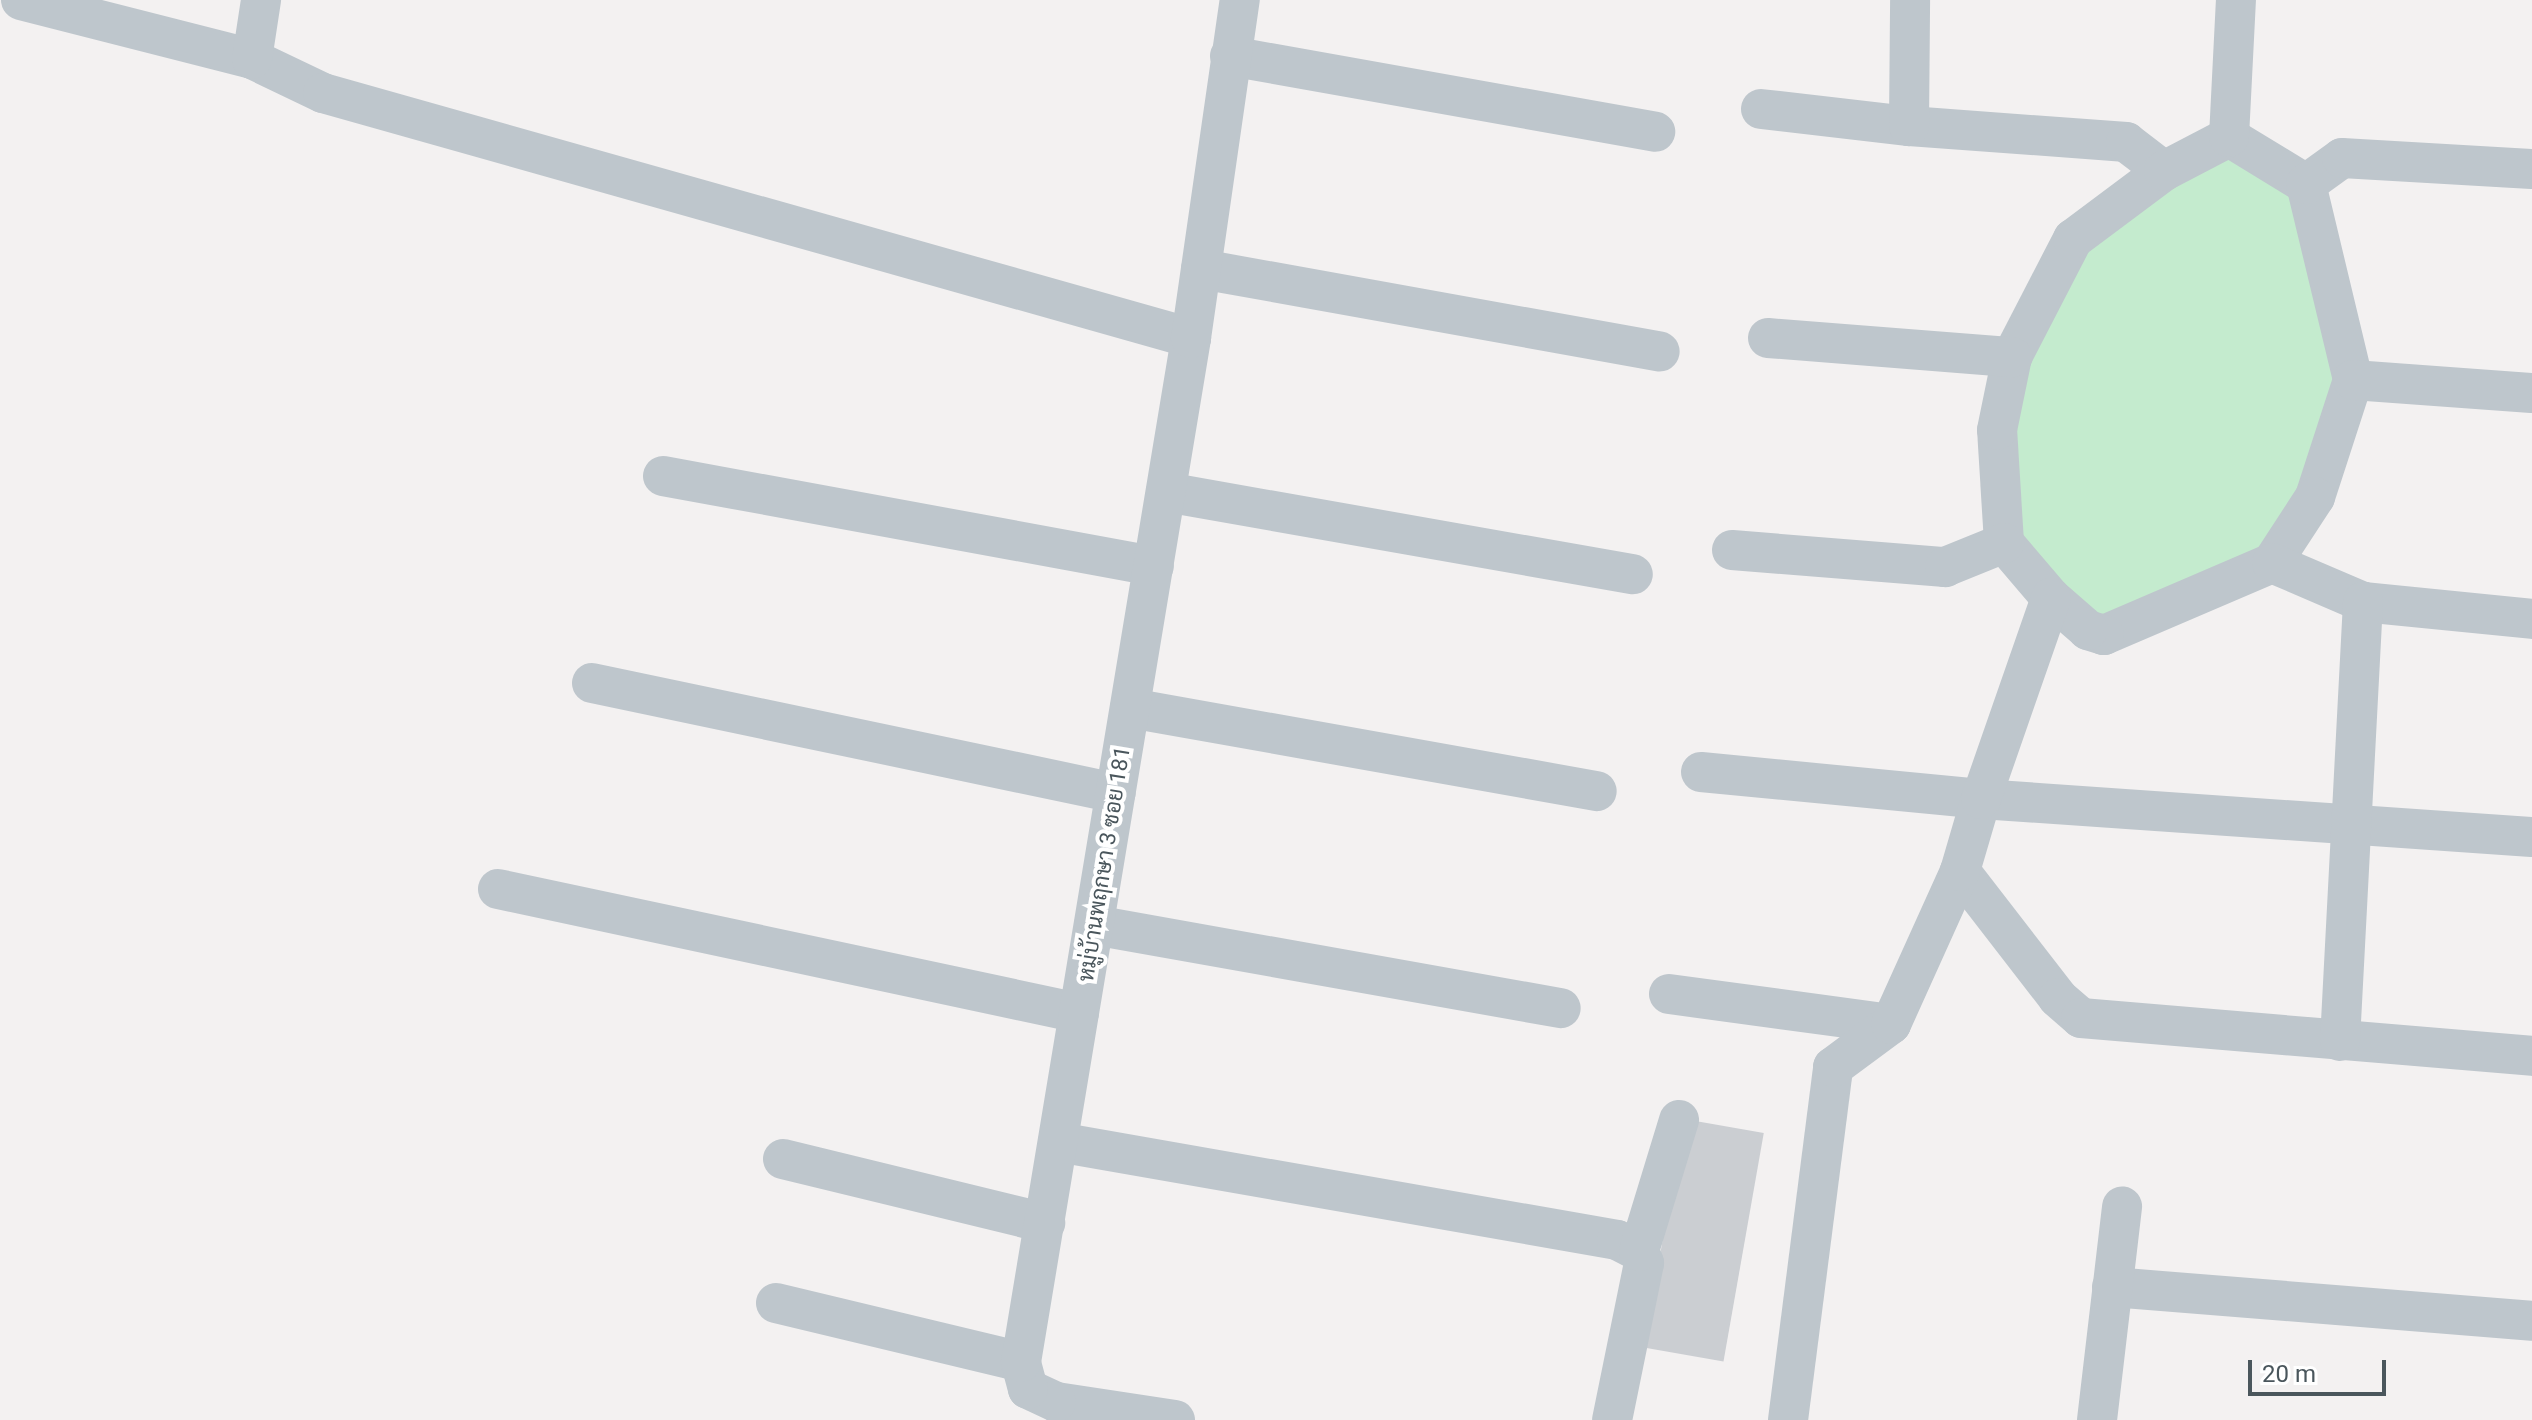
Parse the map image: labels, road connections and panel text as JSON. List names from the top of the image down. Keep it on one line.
{"streets":{"street":["หมู่บ้านพฤกษา 3 ซอย 181"]},"scale_bar":"20 m"}
